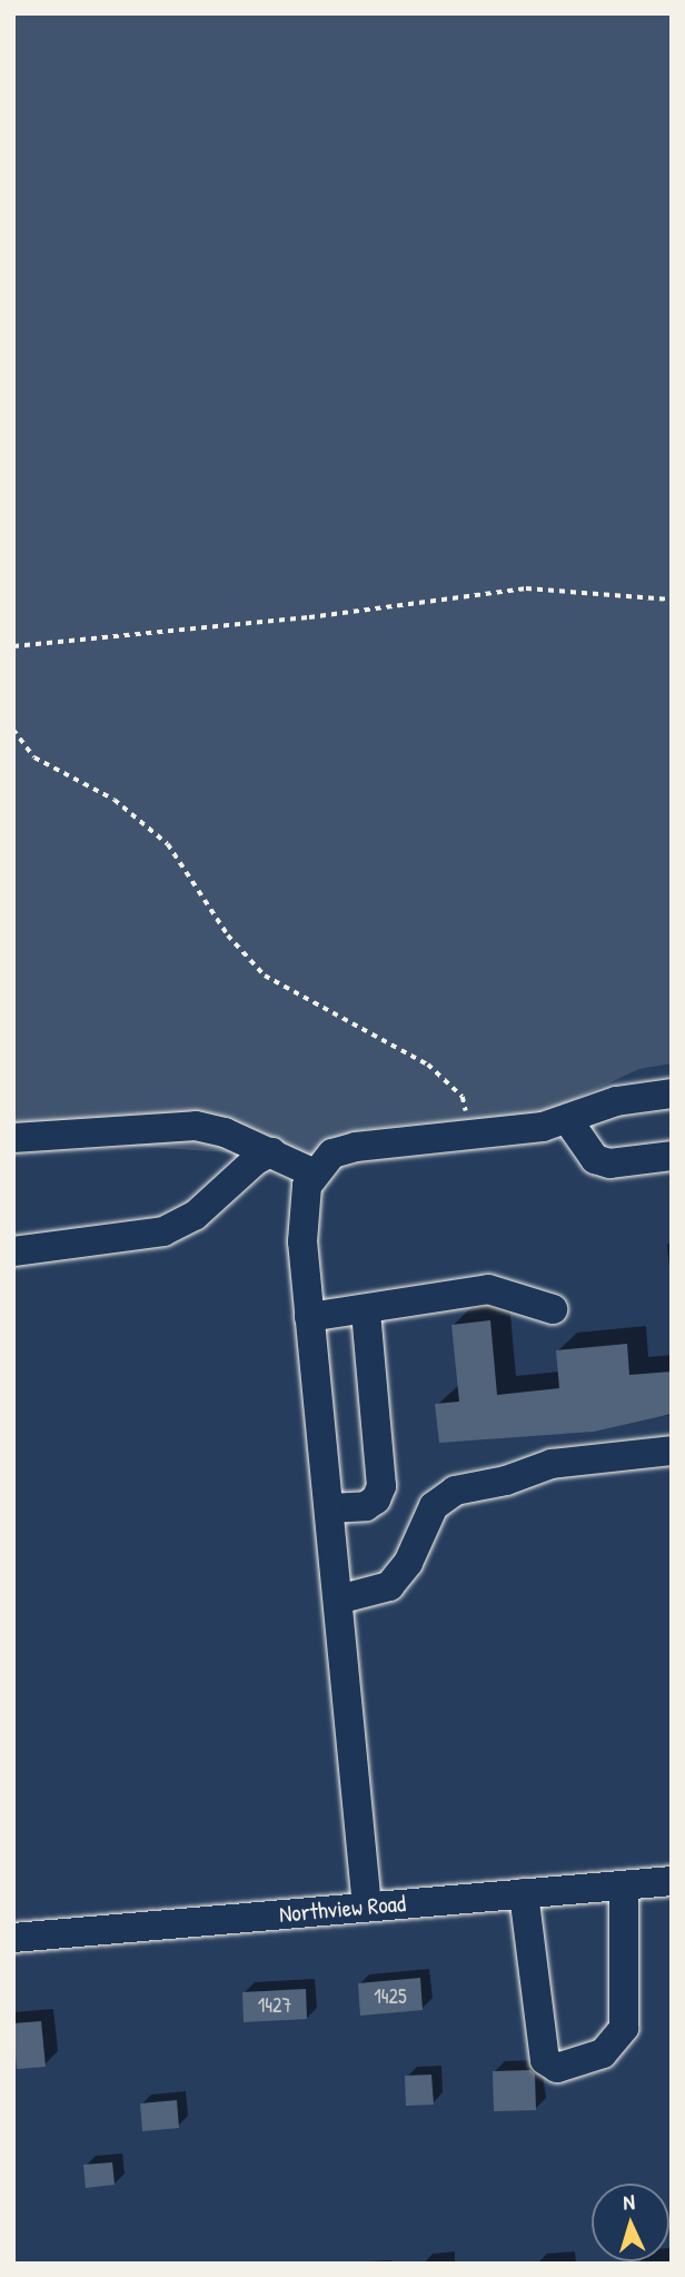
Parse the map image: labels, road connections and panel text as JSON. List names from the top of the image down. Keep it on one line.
{"streets":{"street":["Northview Road"]},"house_numbers":["1425","1427"],"north":"top"}
